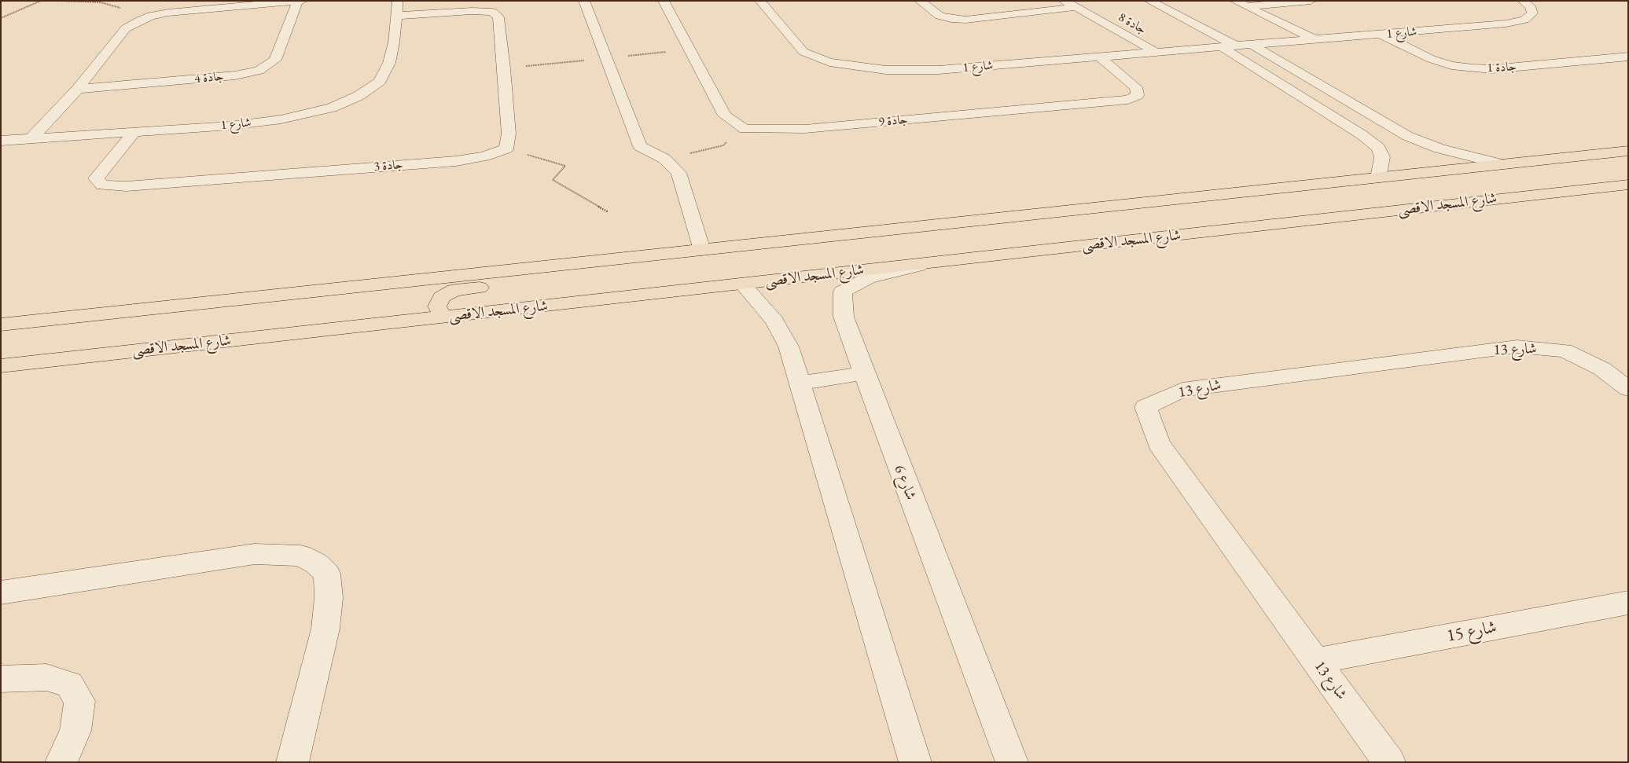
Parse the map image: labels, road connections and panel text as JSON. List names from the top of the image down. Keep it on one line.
{"streets":{"main road":["شارع المسجد الاقصى"],"street":["جادة 8","شارع 1","جادة 1","جادة 4","جادة 9","جادة 3","شارع 13","شارع 6","شارع 15"]},"crossings":[["جادة 8","شارع 1"],["شارع 1","جادة 1"],["شارع 1","جادة 9"],["شارع 1","جادة 3"],["شارع المسجد الاقصى","شارع 6"],["شارع 13","شارع 15"]]}
